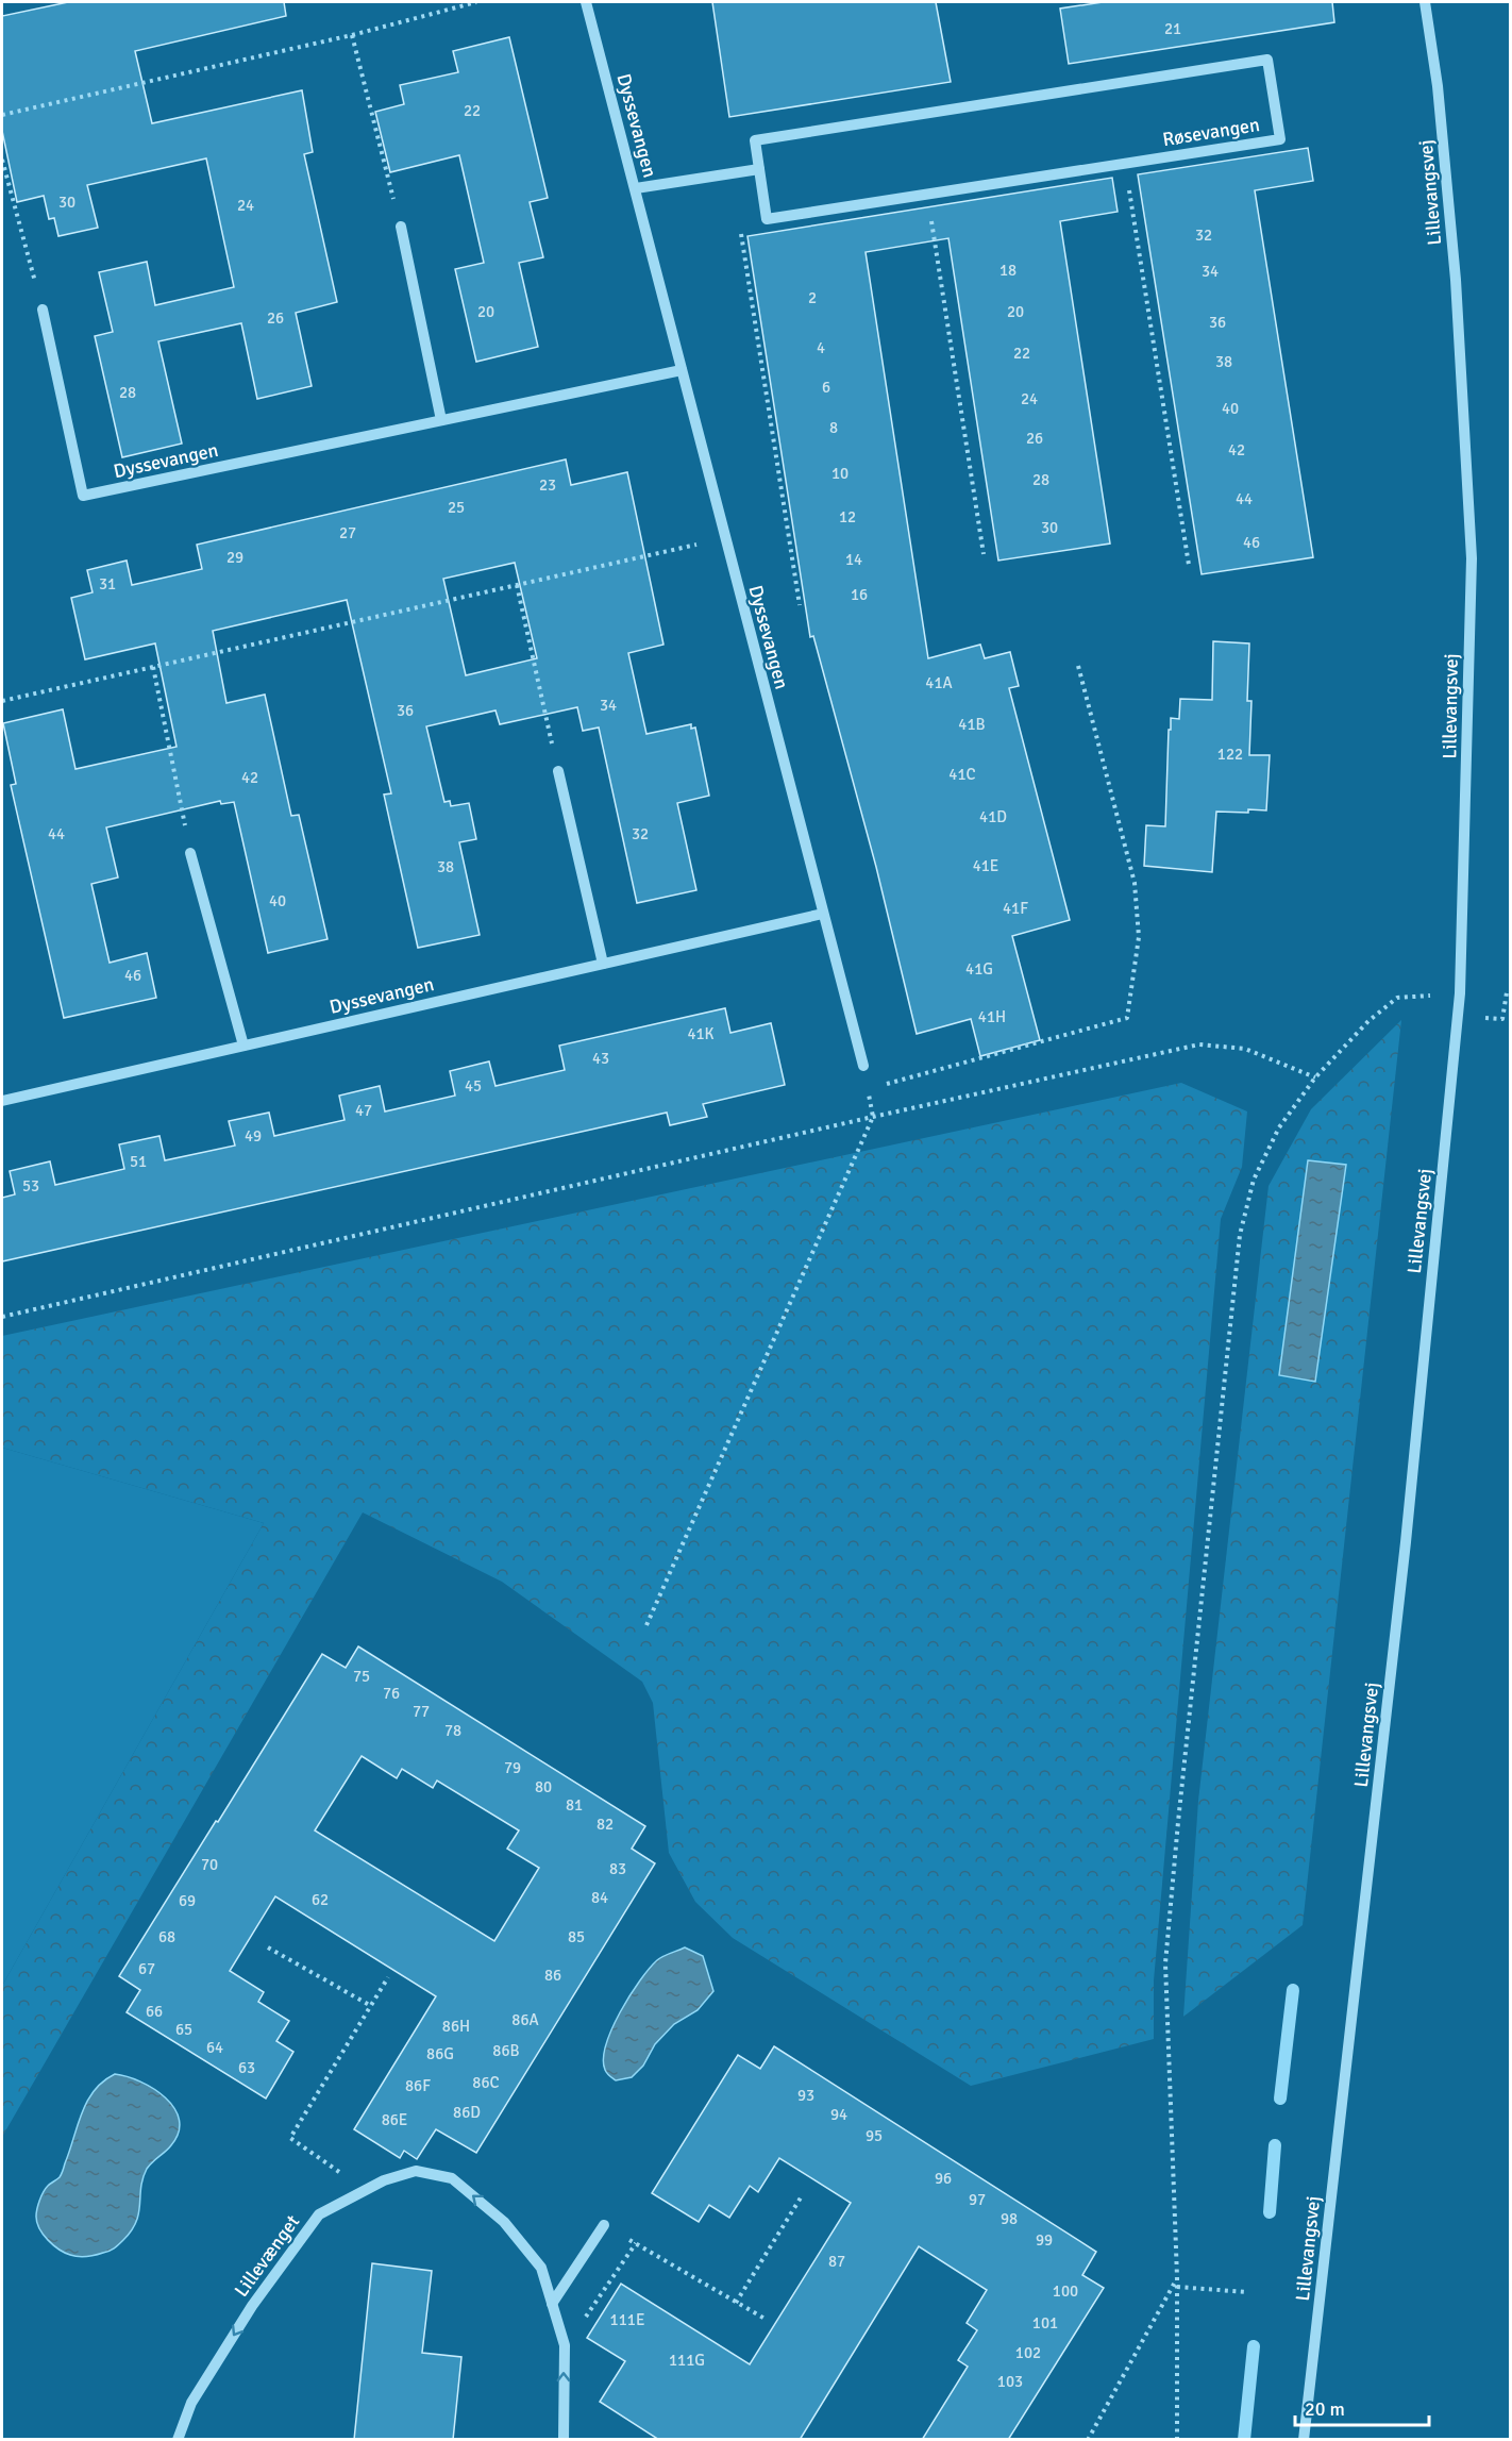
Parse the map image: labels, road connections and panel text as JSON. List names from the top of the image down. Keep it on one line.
{"streets":{"street":["Dyssevangen","Røsevangen","Lillevangsvej","Lillevænget"]},"house_numbers":["21","22","30","24","32","18","34","2","20","20","26","36","4","22","38","6","28","24","40","8","26","42","10","28","23","44","25","12","30","27","46","29","14","31","16","41A","34","36","41B","122","41C","42","41D","44","32","41E","38","40","41F","41G","46","41H","41K","43","45","47","49","51","53","75","76","77","78","79","80","81","82","70","83","84","62","69","68","85","67","86","66","86A","86H","65","64","86B","86G","63","86C","86F","93","86D","94","86E","95","96","97","98","99","87","100","111E","101","102","111G","103"],"scale_bar":"20 m"}
